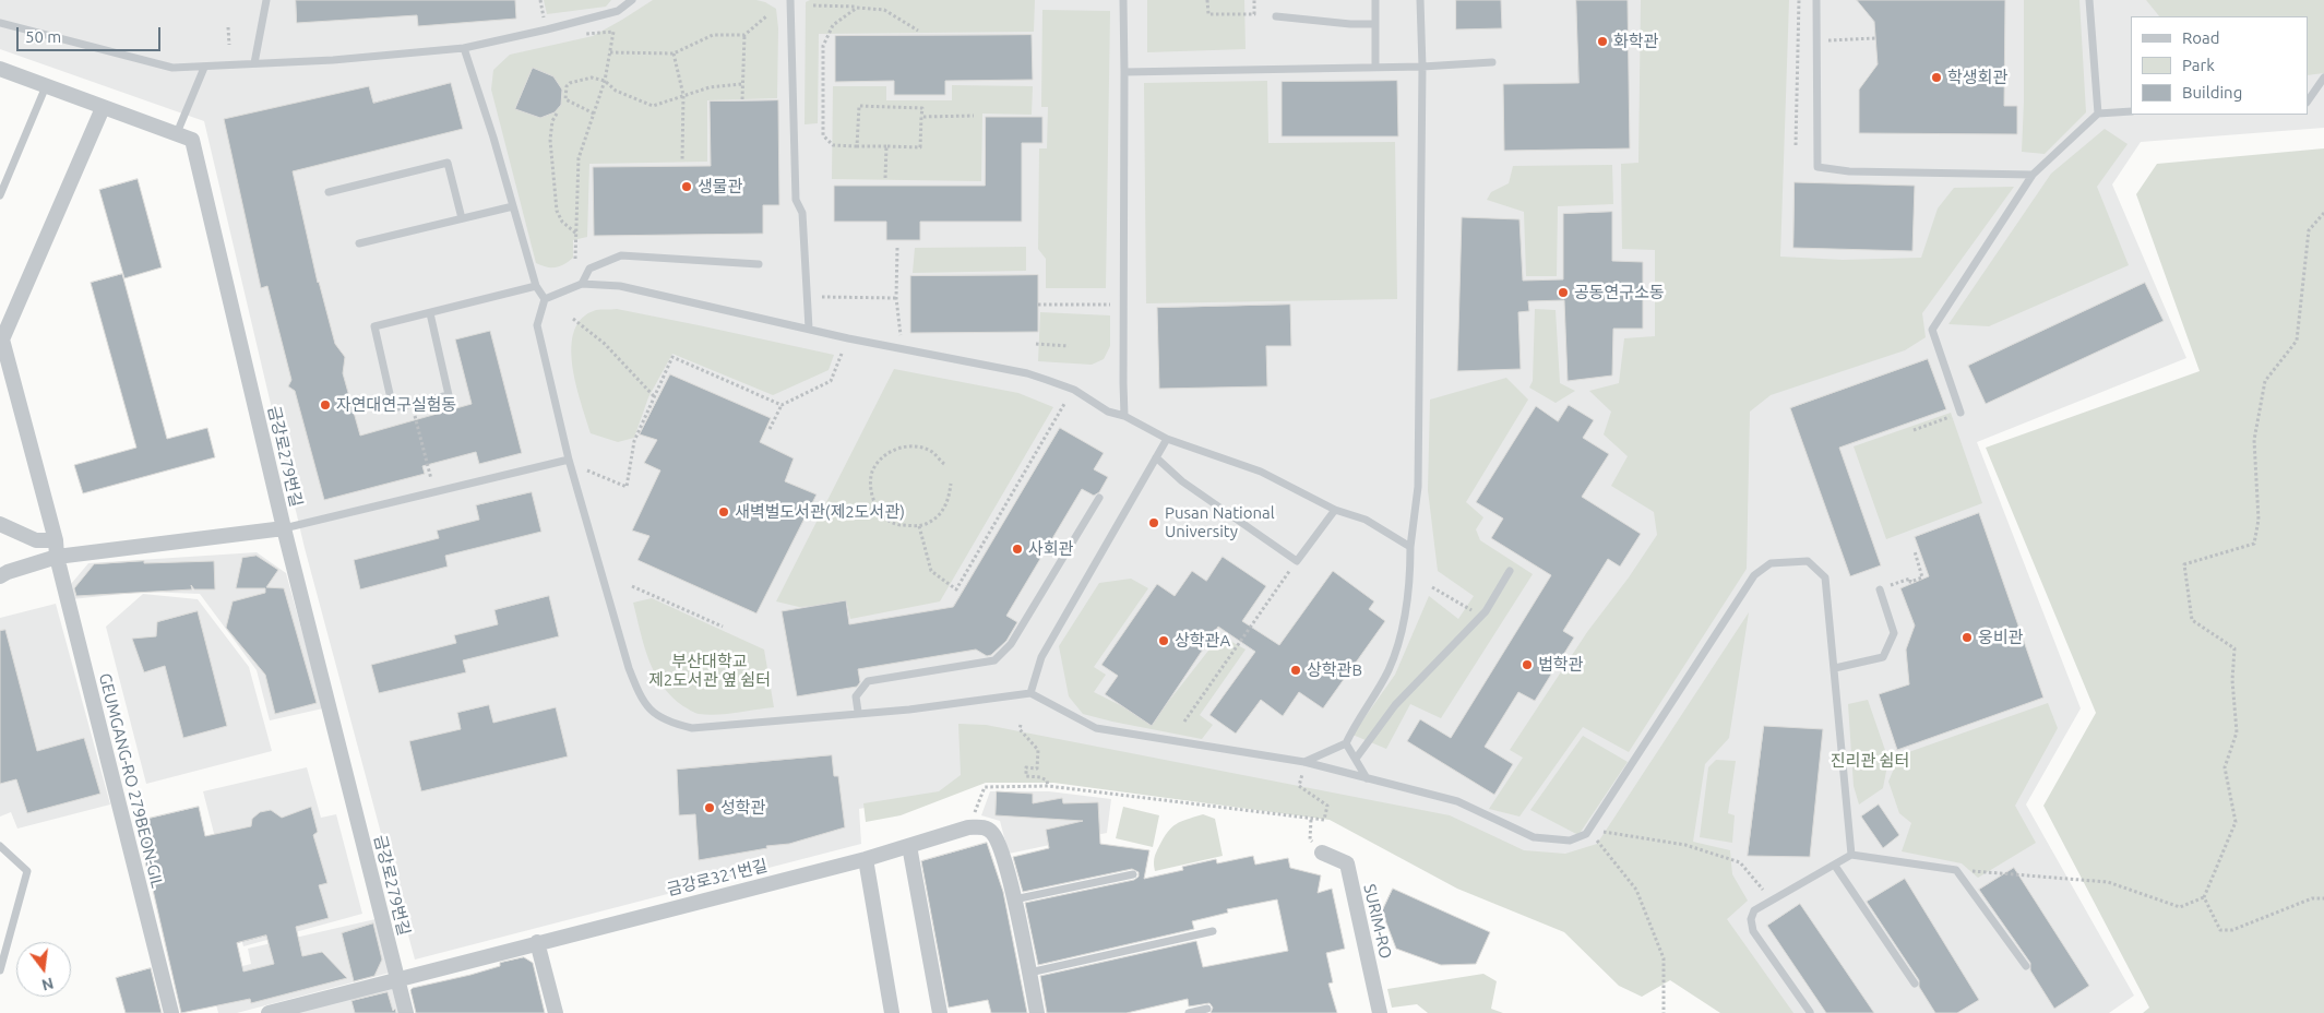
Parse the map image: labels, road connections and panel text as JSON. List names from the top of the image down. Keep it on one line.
{"streets":{"street":["금강로279번길","GEUMGANG-RO 279BEON-GIL","금강로321번길","SURIM-RO"]},"crossings":[["금강로279번길","GEUMGANG-RO 279BEON-GIL"],["금강로279번길","금강로321번길"]],"parks":["부산대학교 제2도서관 옆 쉼터","진리관 쉼터"],"places":["화학관","학생회관","생물관","공동연구소동","자연대연구실험동","새벽벌도서관(제2도서관)","Pusan National University","사회관","웅비관","상학관A","법학관","상학관B","성학관"],"legend":["Road","Park","Building"],"scale_bar":"50 m","north":"bottom"}
